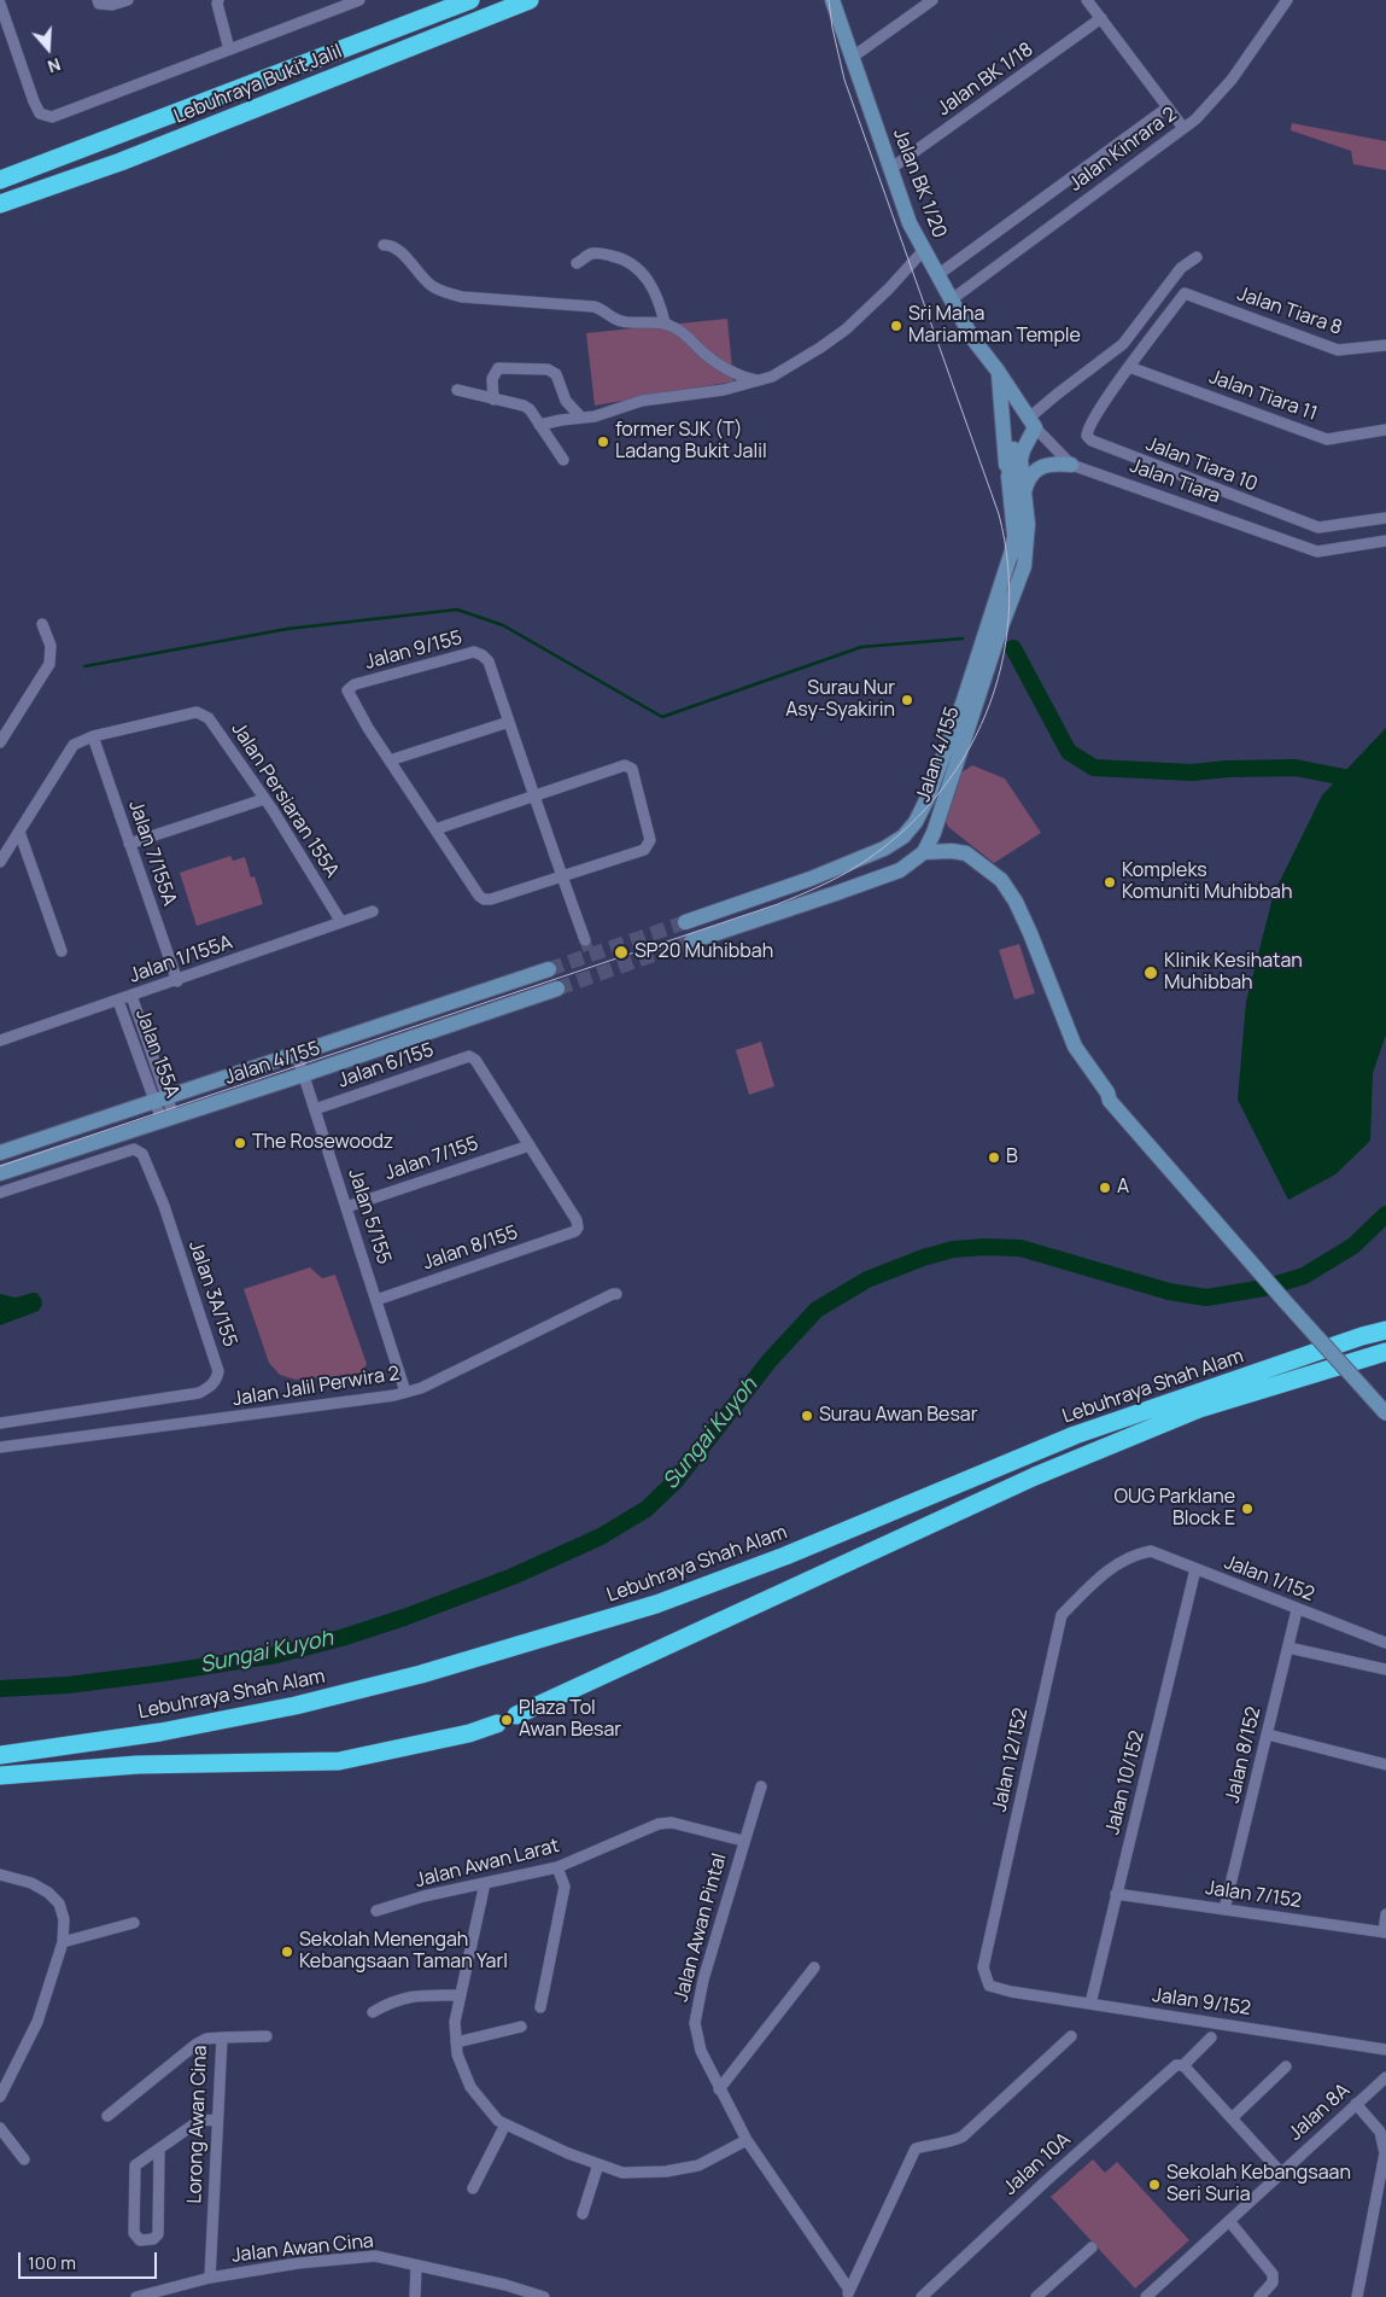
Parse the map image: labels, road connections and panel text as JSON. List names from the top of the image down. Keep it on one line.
{"streets":{"highway":["Lebuhraya Bukit Jalil","Lebuhraya Shah Alam"],"street":["Jalan BK 1/18","Jalan Kinrara 2","Jalan BK 1/20","Jalan Tiara 8","Jalan Tiara 11","Jalan Tiara 10","Jalan Tiara","Jalan 9/155","Jalan 4/155","Jalan Persiaran 155A","Jalan 7/155A","Jalan 1/155A","Jalan 155A","Jalan 6/155","Jalan 7/155","Jalan 5/155","Jalan 8/155","Jalan 3A/155","Jalan Jalil Perwira 2","Jalan 1/152","Jalan 8/152","Jalan 12/152","Jalan 10/152","Jalan Awan Larat","Jalan 7/152","Jalan Awan Pintal","Jalan 9/152","Jalan 8A","Lorong Awan Cina","Jalan 10A","Jalan Awan Cina"]},"crossings":[["Jalan BK 1/18","Jalan BK 1/20"],["Jalan Kinrara 2","Jalan BK 1/20"],["Jalan BK 1/20","Jalan Tiara"],["Jalan BK 1/20","Jalan 4/155"],["Jalan Tiara 8","Jalan Tiara 11"],["Jalan Tiara 8","Jalan Tiara 10"],["Jalan Tiara 11","Jalan Tiara 10"],["Jalan Tiara","Jalan 4/155"],["Jalan 4/155","Jalan 155A"],["Jalan 4/155","Jalan 5/155"],["Jalan Persiaran 155A","Jalan 7/155A"],["Jalan Persiaran 155A","Jalan 1/155A"],["Jalan 7/155A","Jalan 1/155A"],["Jalan 1/155A","Jalan 155A"],["Jalan 6/155","Jalan 7/155"],["Jalan 6/155","Jalan 5/155"],["Jalan 6/155","Jalan 8/155"],["Jalan 7/155","Jalan 5/155"],["Jalan 7/155","Jalan 8/155"],["Jalan 5/155","Jalan 8/155"],["Jalan 5/155","Jalan Jalil Perwira 2"],["Jalan 1/152","Jalan 8/152"],["Jalan 1/152","Jalan 12/152"],["Jalan 1/152","Jalan 10/152"],["Jalan 8/152","Jalan 7/152"],["Jalan 12/152","Jalan 9/152"],["Jalan 10/152","Jalan 7/152"],["Jalan 10/152","Jalan 9/152"],["Jalan Awan Larat","Jalan Awan Pintal"],["Lorong Awan Cina","Jalan Awan Cina"]],"water":["Sungai Kuyoh"],"places":["Sri Maha Mariamman Temple","former SJK (T) Ladang Bukit Jalil","Surau Nur Asy-Syakirin","Kompleks Komuniti Muhibbah","SP20 Muhibbah","Klinik Kesihatan Muhibbah","The Rosewoodz","B","A","Surau Awan Besar","OUG Parklane Block E","Plaza Tol Awan Besar","Sekolah Menengah Kebangsaan Taman Yarl","Sekolah Kebangsaan Seri Suria"],"scale_bar":"100 m","north":"bottom"}
